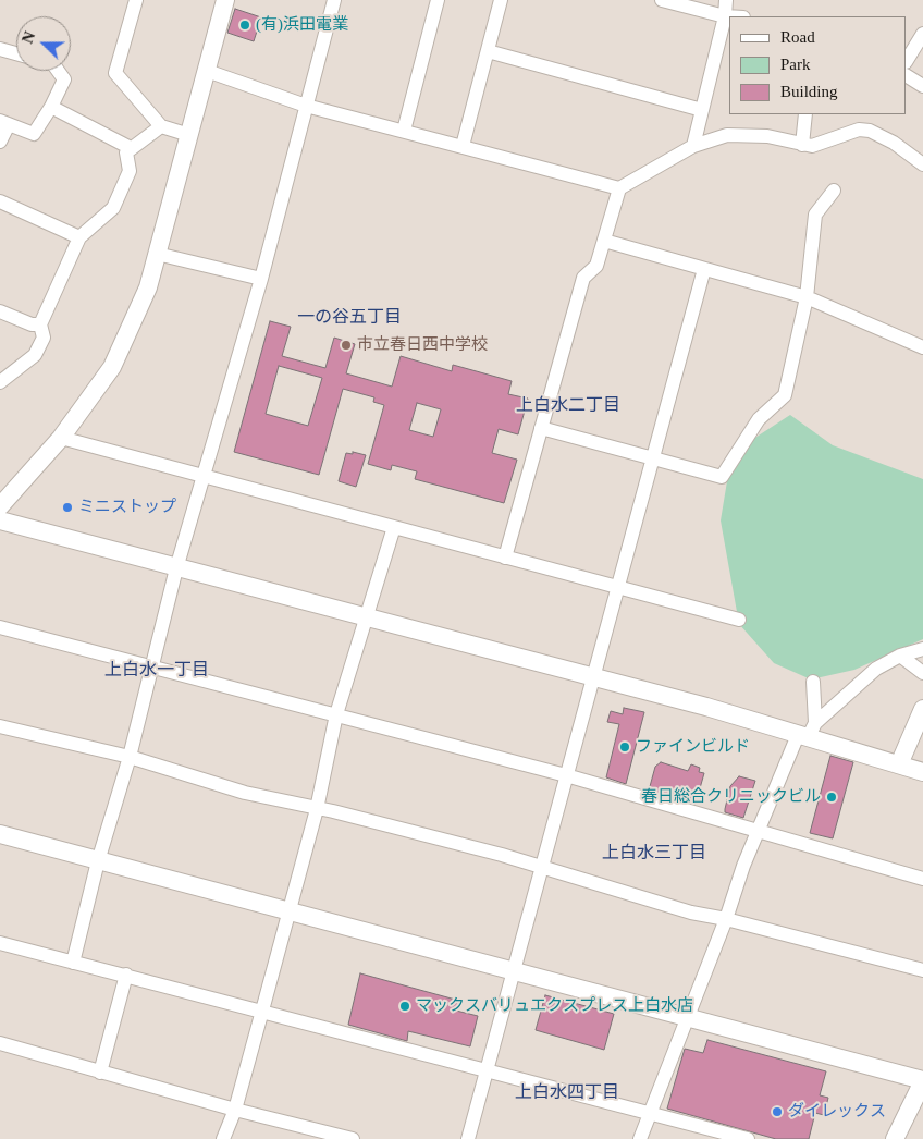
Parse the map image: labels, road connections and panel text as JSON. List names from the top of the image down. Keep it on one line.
{"districts":["一の谷五丁目","上白水二丁目","上白水一丁目","上白水三丁目","上白水四丁目"],"places":["(有)浜田電業","市立春日西中学校","ミニストップ","ファインビルド","春日総合クリニックビル","マックスバリュエクスプレス上白水店","ダイレックス"],"legend":["Road","Park","Building"],"north":"left"}
